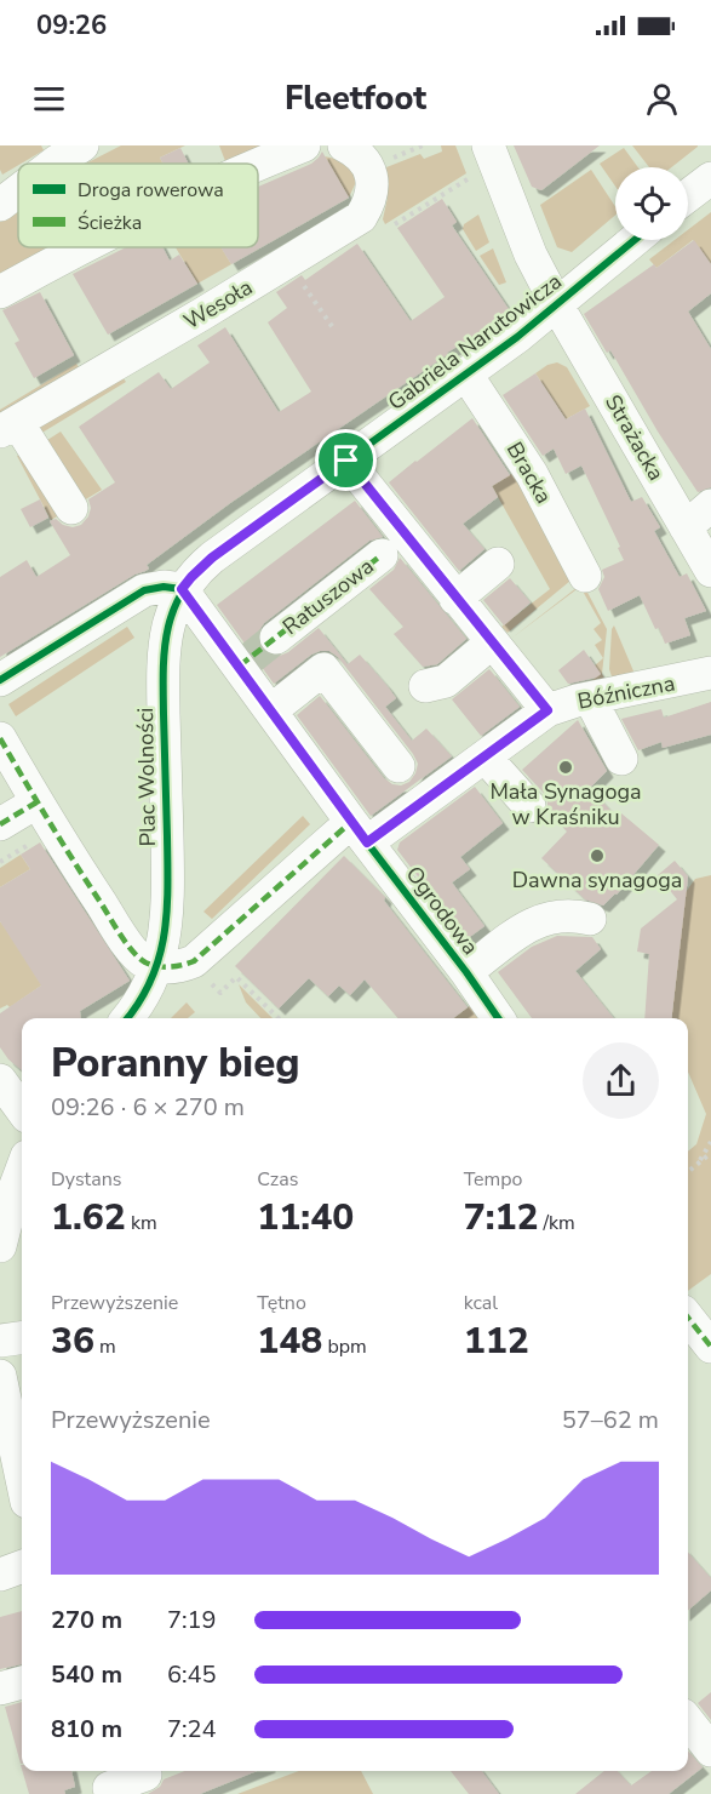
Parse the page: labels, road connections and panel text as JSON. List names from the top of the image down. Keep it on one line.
{"streets":{"street":["Wesoła","Gabriela Narutowicza","Strażacka","Bracka","Ratuszowa","Bóźniczna","Plac Wolności","Ogrodowa"]},"crossings":[["Gabriela Narutowicza","Strażacka"],["Gabriela Narutowicza","Bracka"],["Gabriela Narutowicza","Plac Wolności"],["Bóźniczna","Ogrodowa"]],"places":["Mała Synagoga w Kraśniku","Dawna synagoga"],"legend":["Droga rowerowa","Ścieżka"],"page":{"status":"09:26","header":"Fleetfoot","heading":["Poranny bieg","09:26 · 6 × 270 m"],"stats":[["Dystans","1.62 km"],["Czas","11:40"],["Tempo","7:12 /km"],["Przewyższenie","36 m"],["Tętno","148 bpm"],["kcal","112"]],"chart":["Przewyższenie","57–62 m"],"list":[{"name":"270 m","note":"7:19"},{"name":"540 m","note":"6:45"},{"name":"810 m","note":"7:24"}]}}
